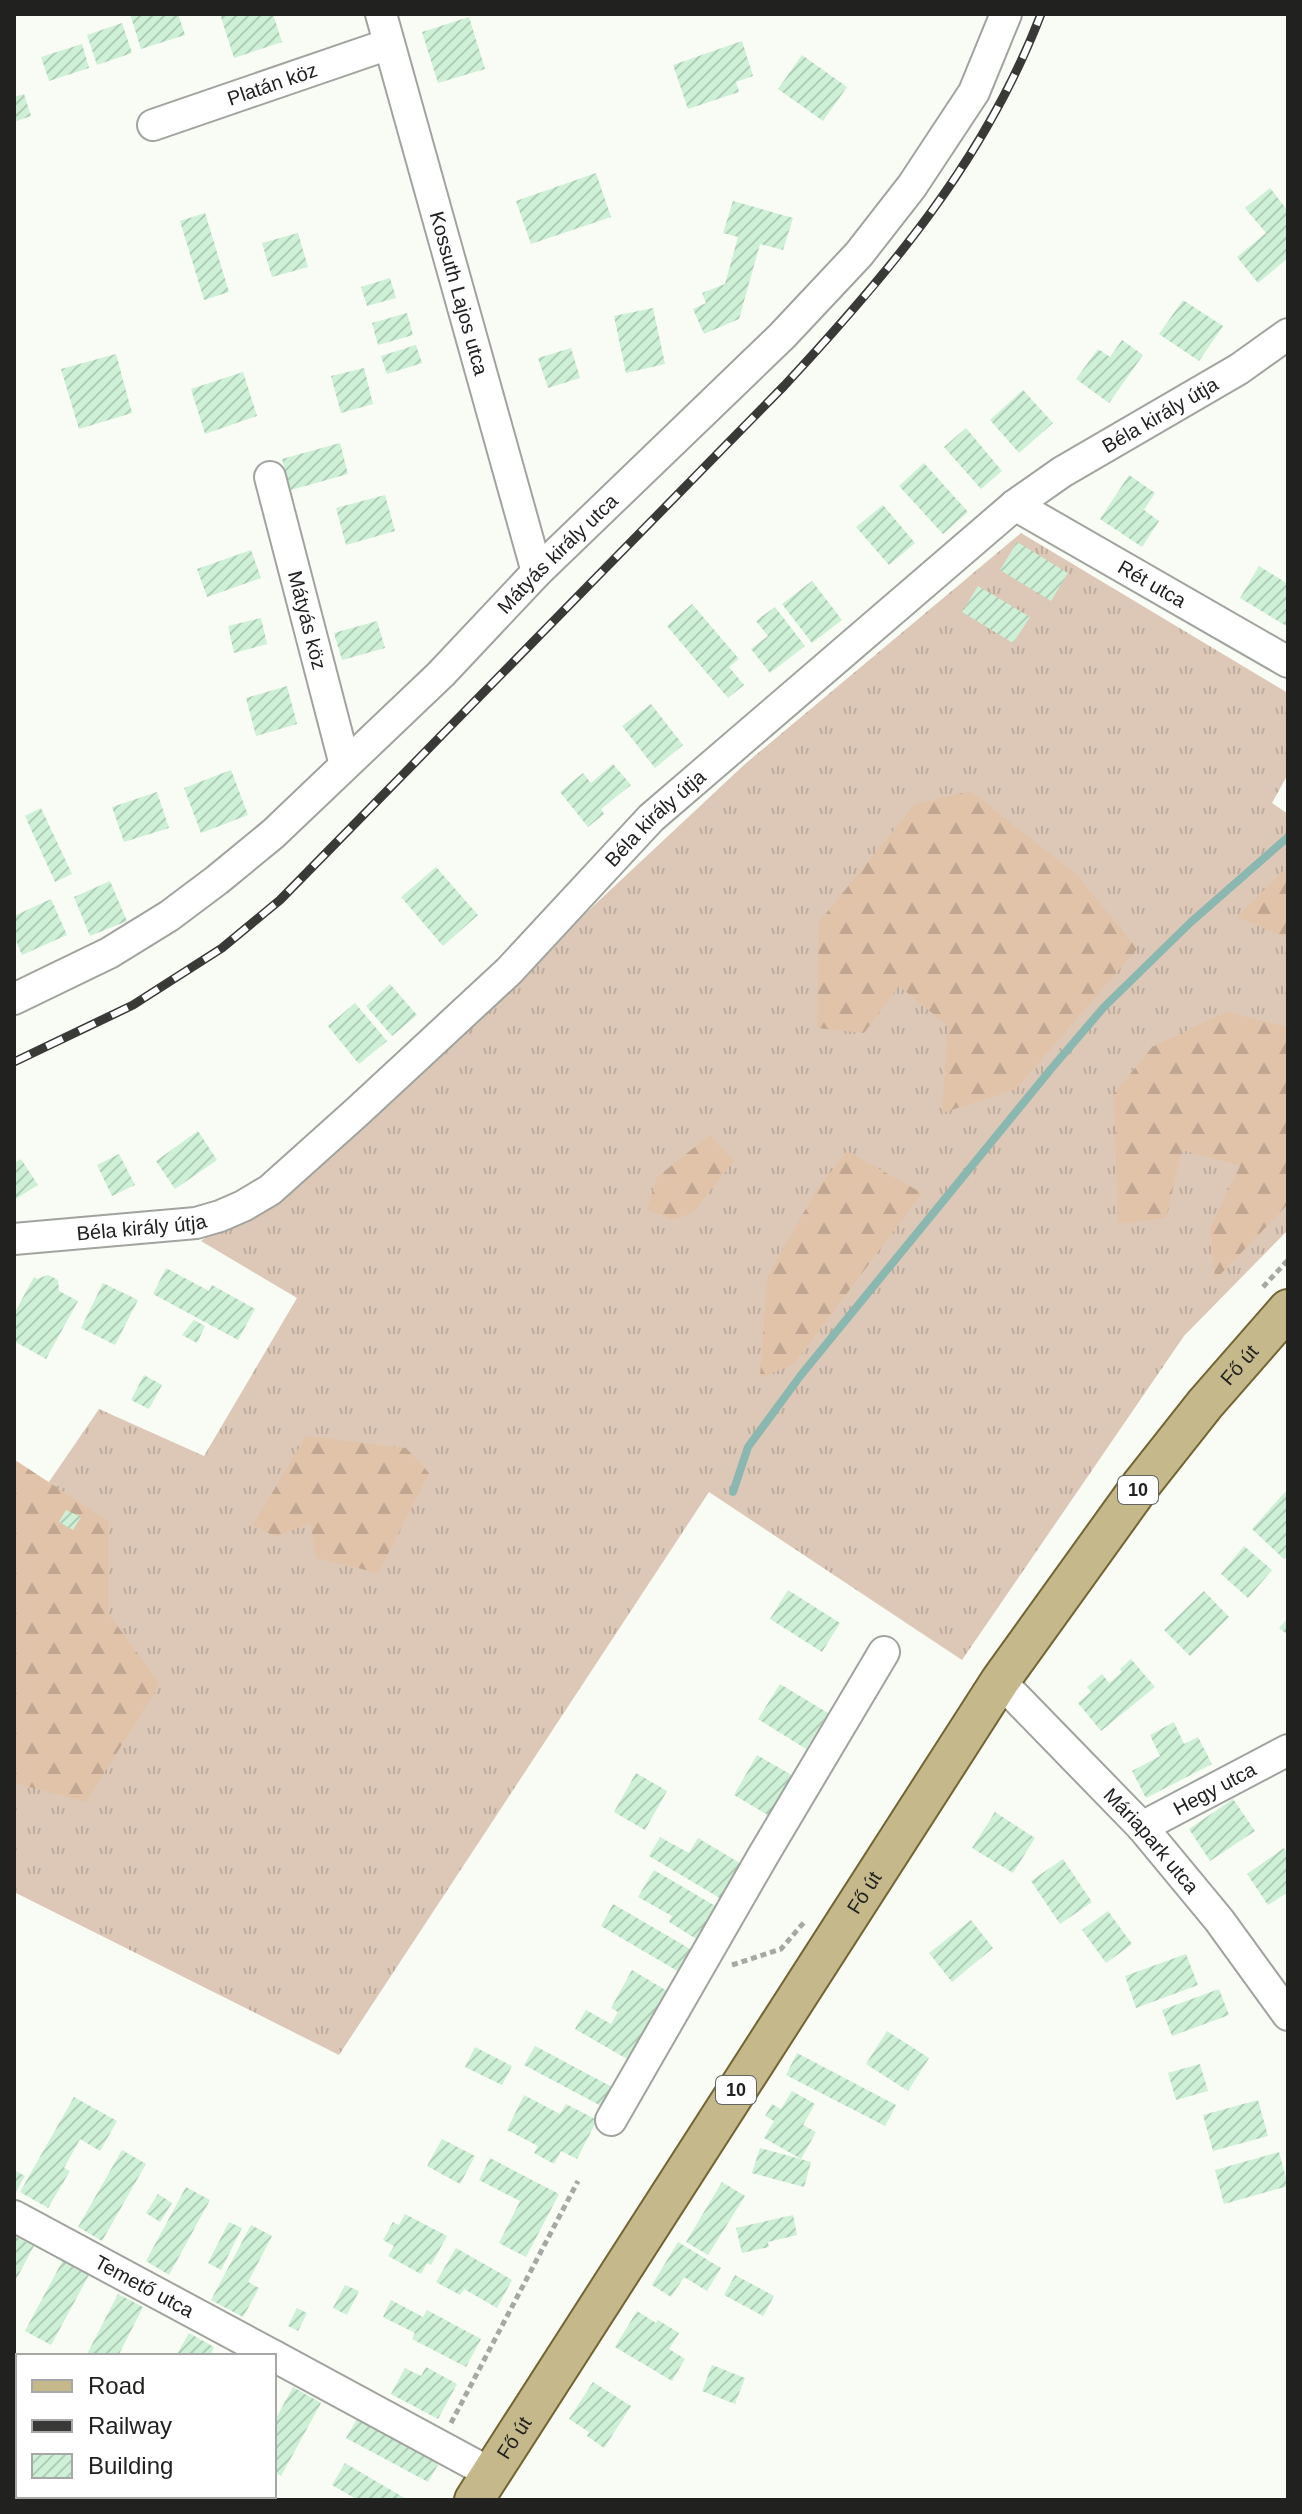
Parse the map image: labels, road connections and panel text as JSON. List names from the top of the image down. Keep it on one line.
{"streets":{"main road":["Fő út","10"],"street":["Platán köz","Kossuth Lajos utca","Béla király útja","Mátyás király utca","Rét utca","Mátyás köz","Hegy utca","Máriapark utca","Temető utca"]},"crossings":[["Platán köz","Kossuth Lajos utca"],["Kossuth Lajos utca","Mátyás király utca"],["Béla király útja","Rét utca"],["Mátyás király utca","Mátyás köz"],["Fő út","Máriapark utca"],["Fő út","Temető utca"],["Hegy utca","Máriapark utca"]],"legend":["Road","Railway","Building"]}
